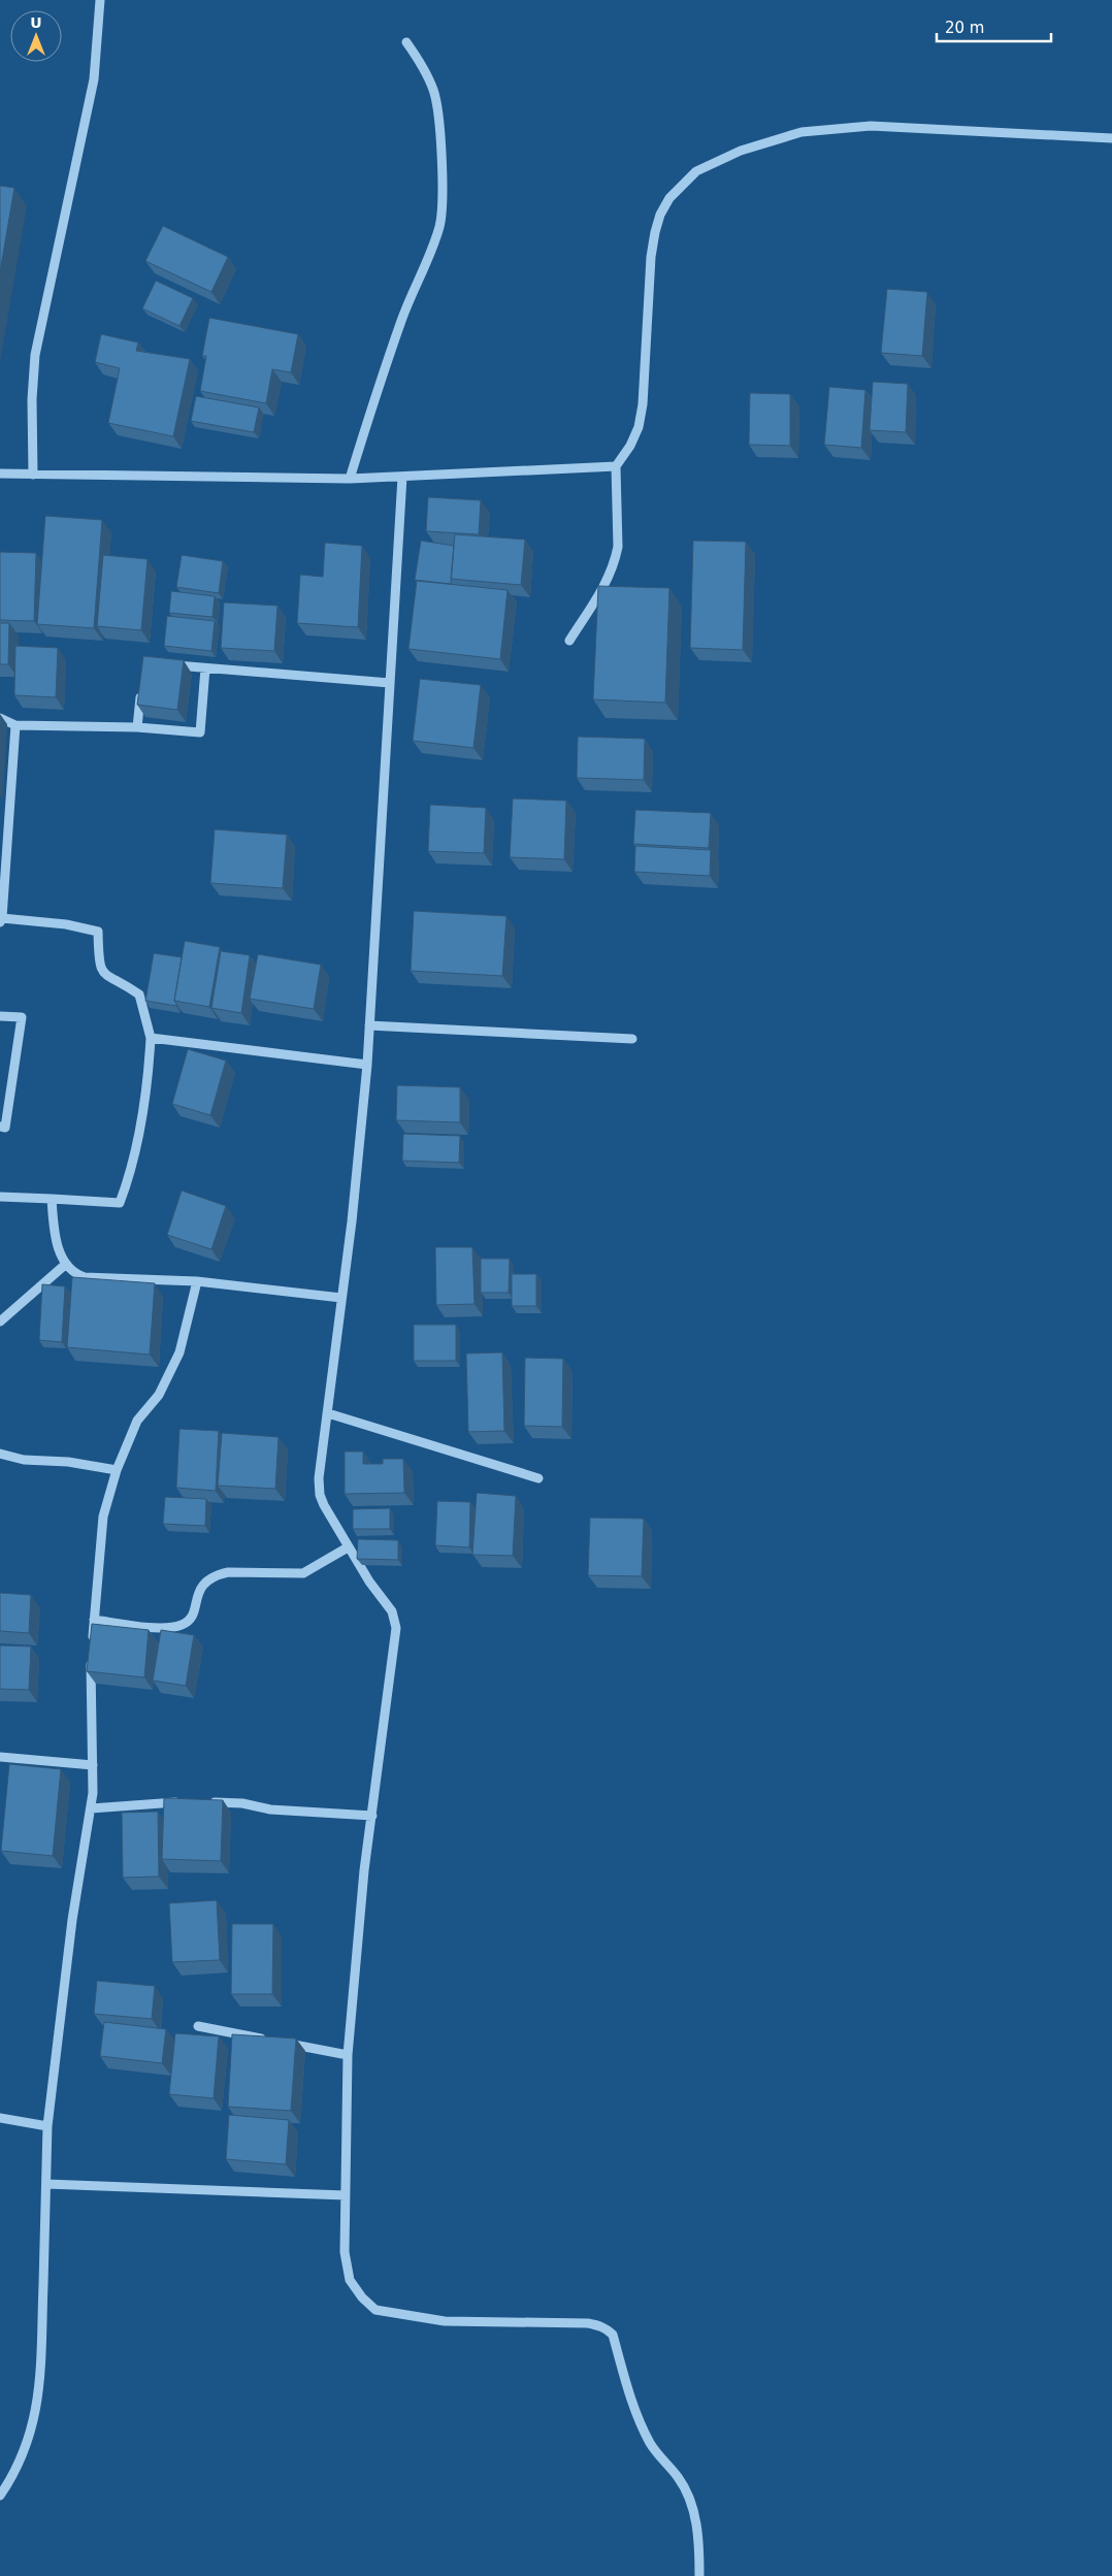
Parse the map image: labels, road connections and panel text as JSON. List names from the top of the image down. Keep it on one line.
{"scale_bar":"20 m","north":"top"}
